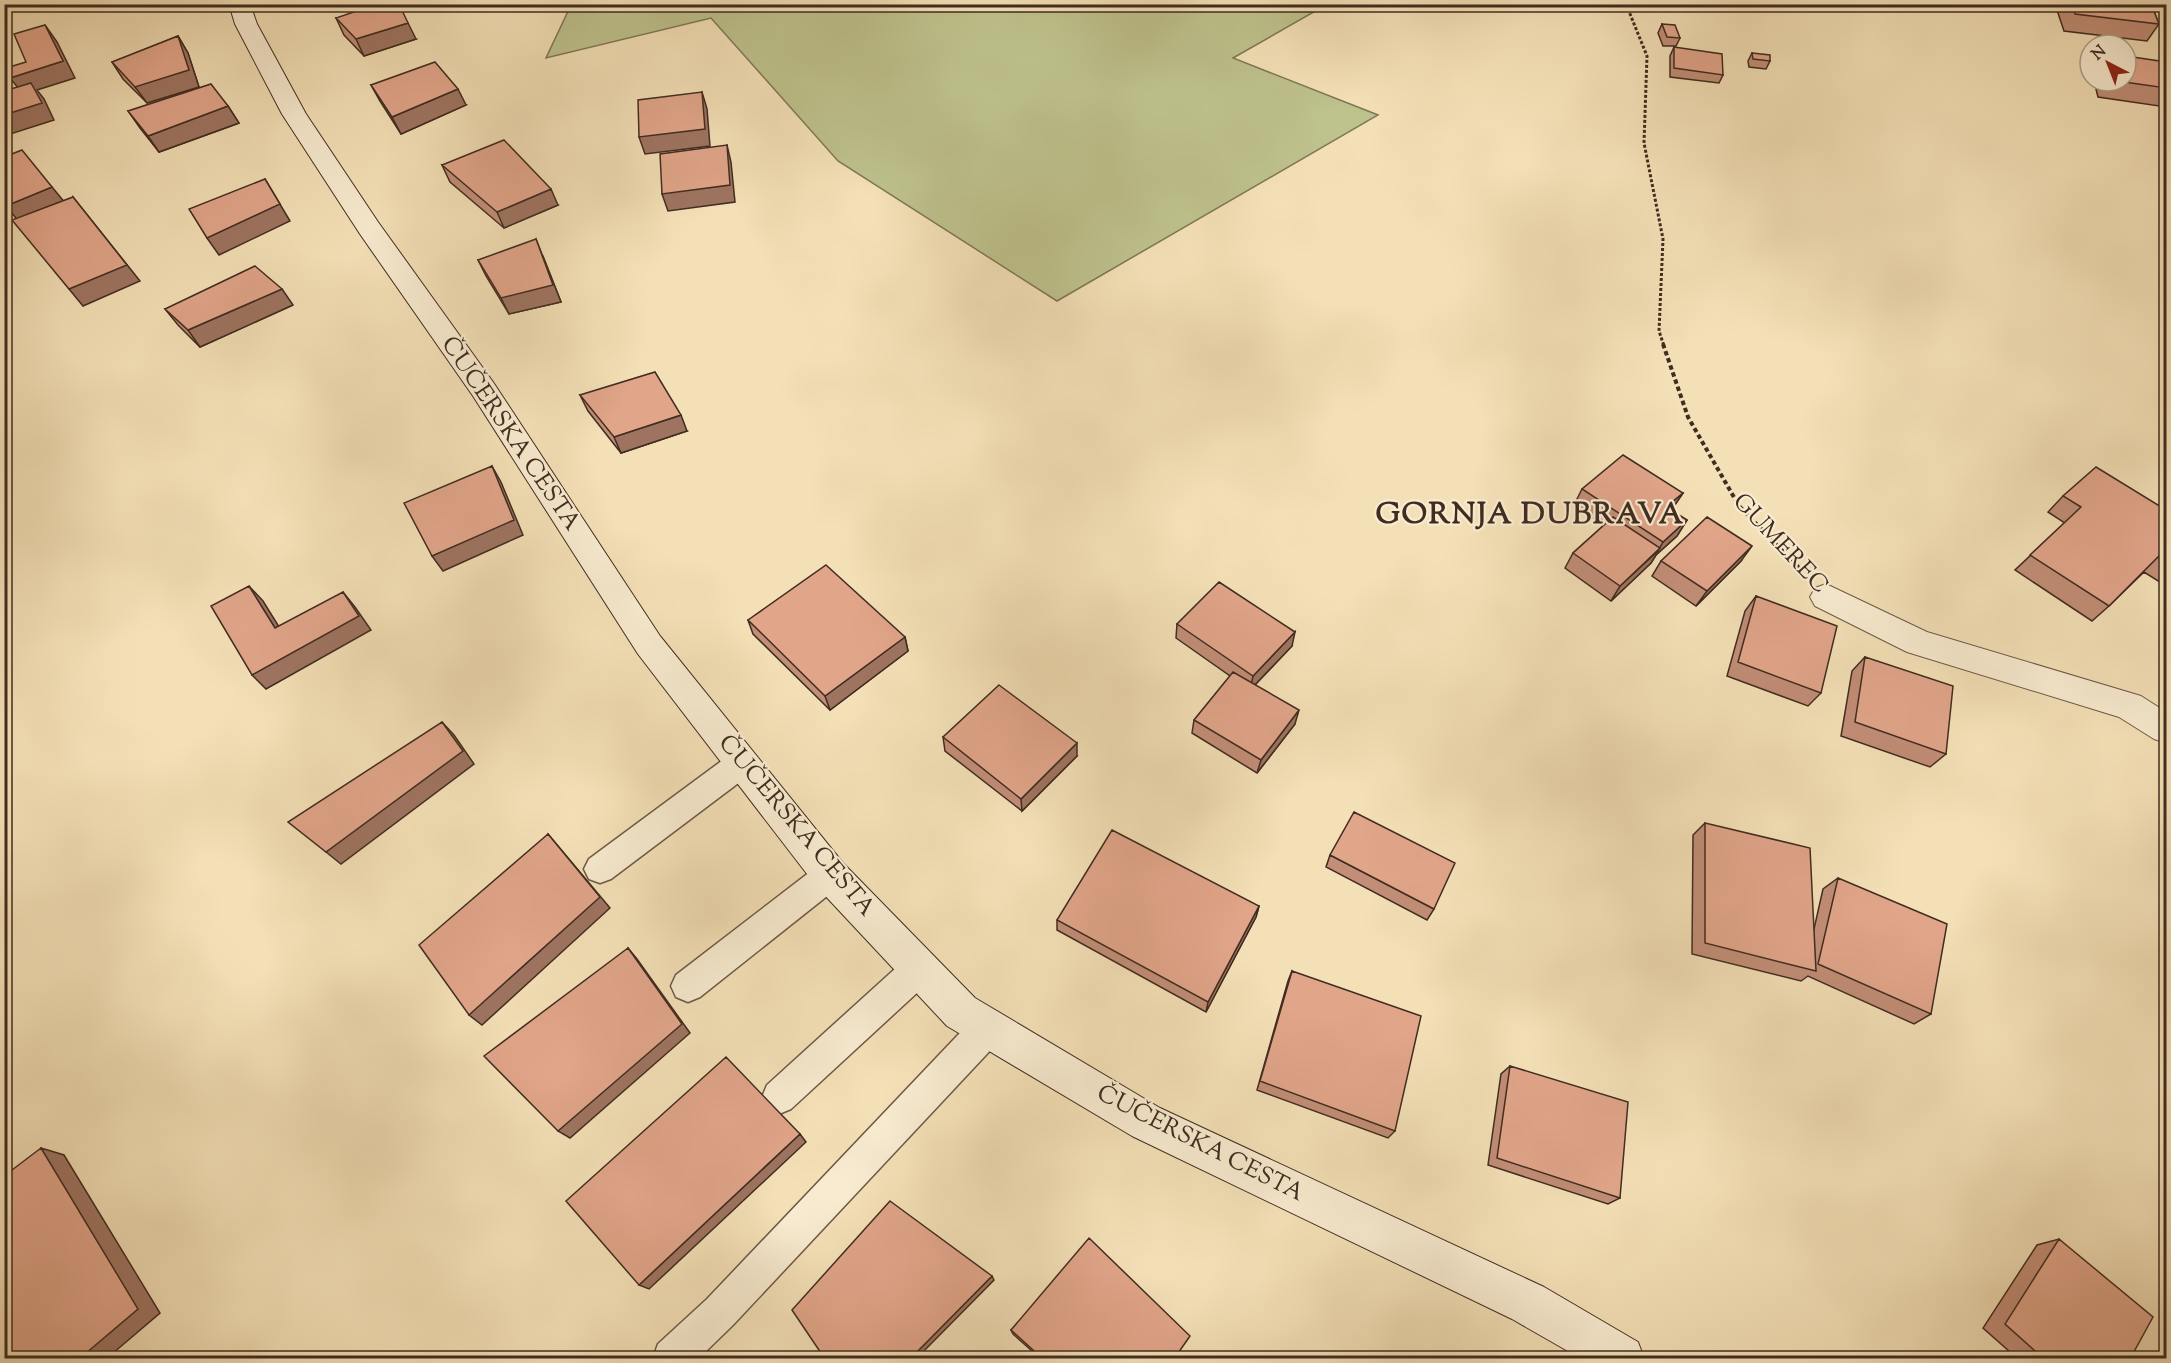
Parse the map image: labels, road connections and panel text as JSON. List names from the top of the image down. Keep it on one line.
{"streets":{"street":["ČUČERSKA CESTA","GUMEREC"]},"districts":["GORNJA DUBRAVA"],"north":"top left"}
